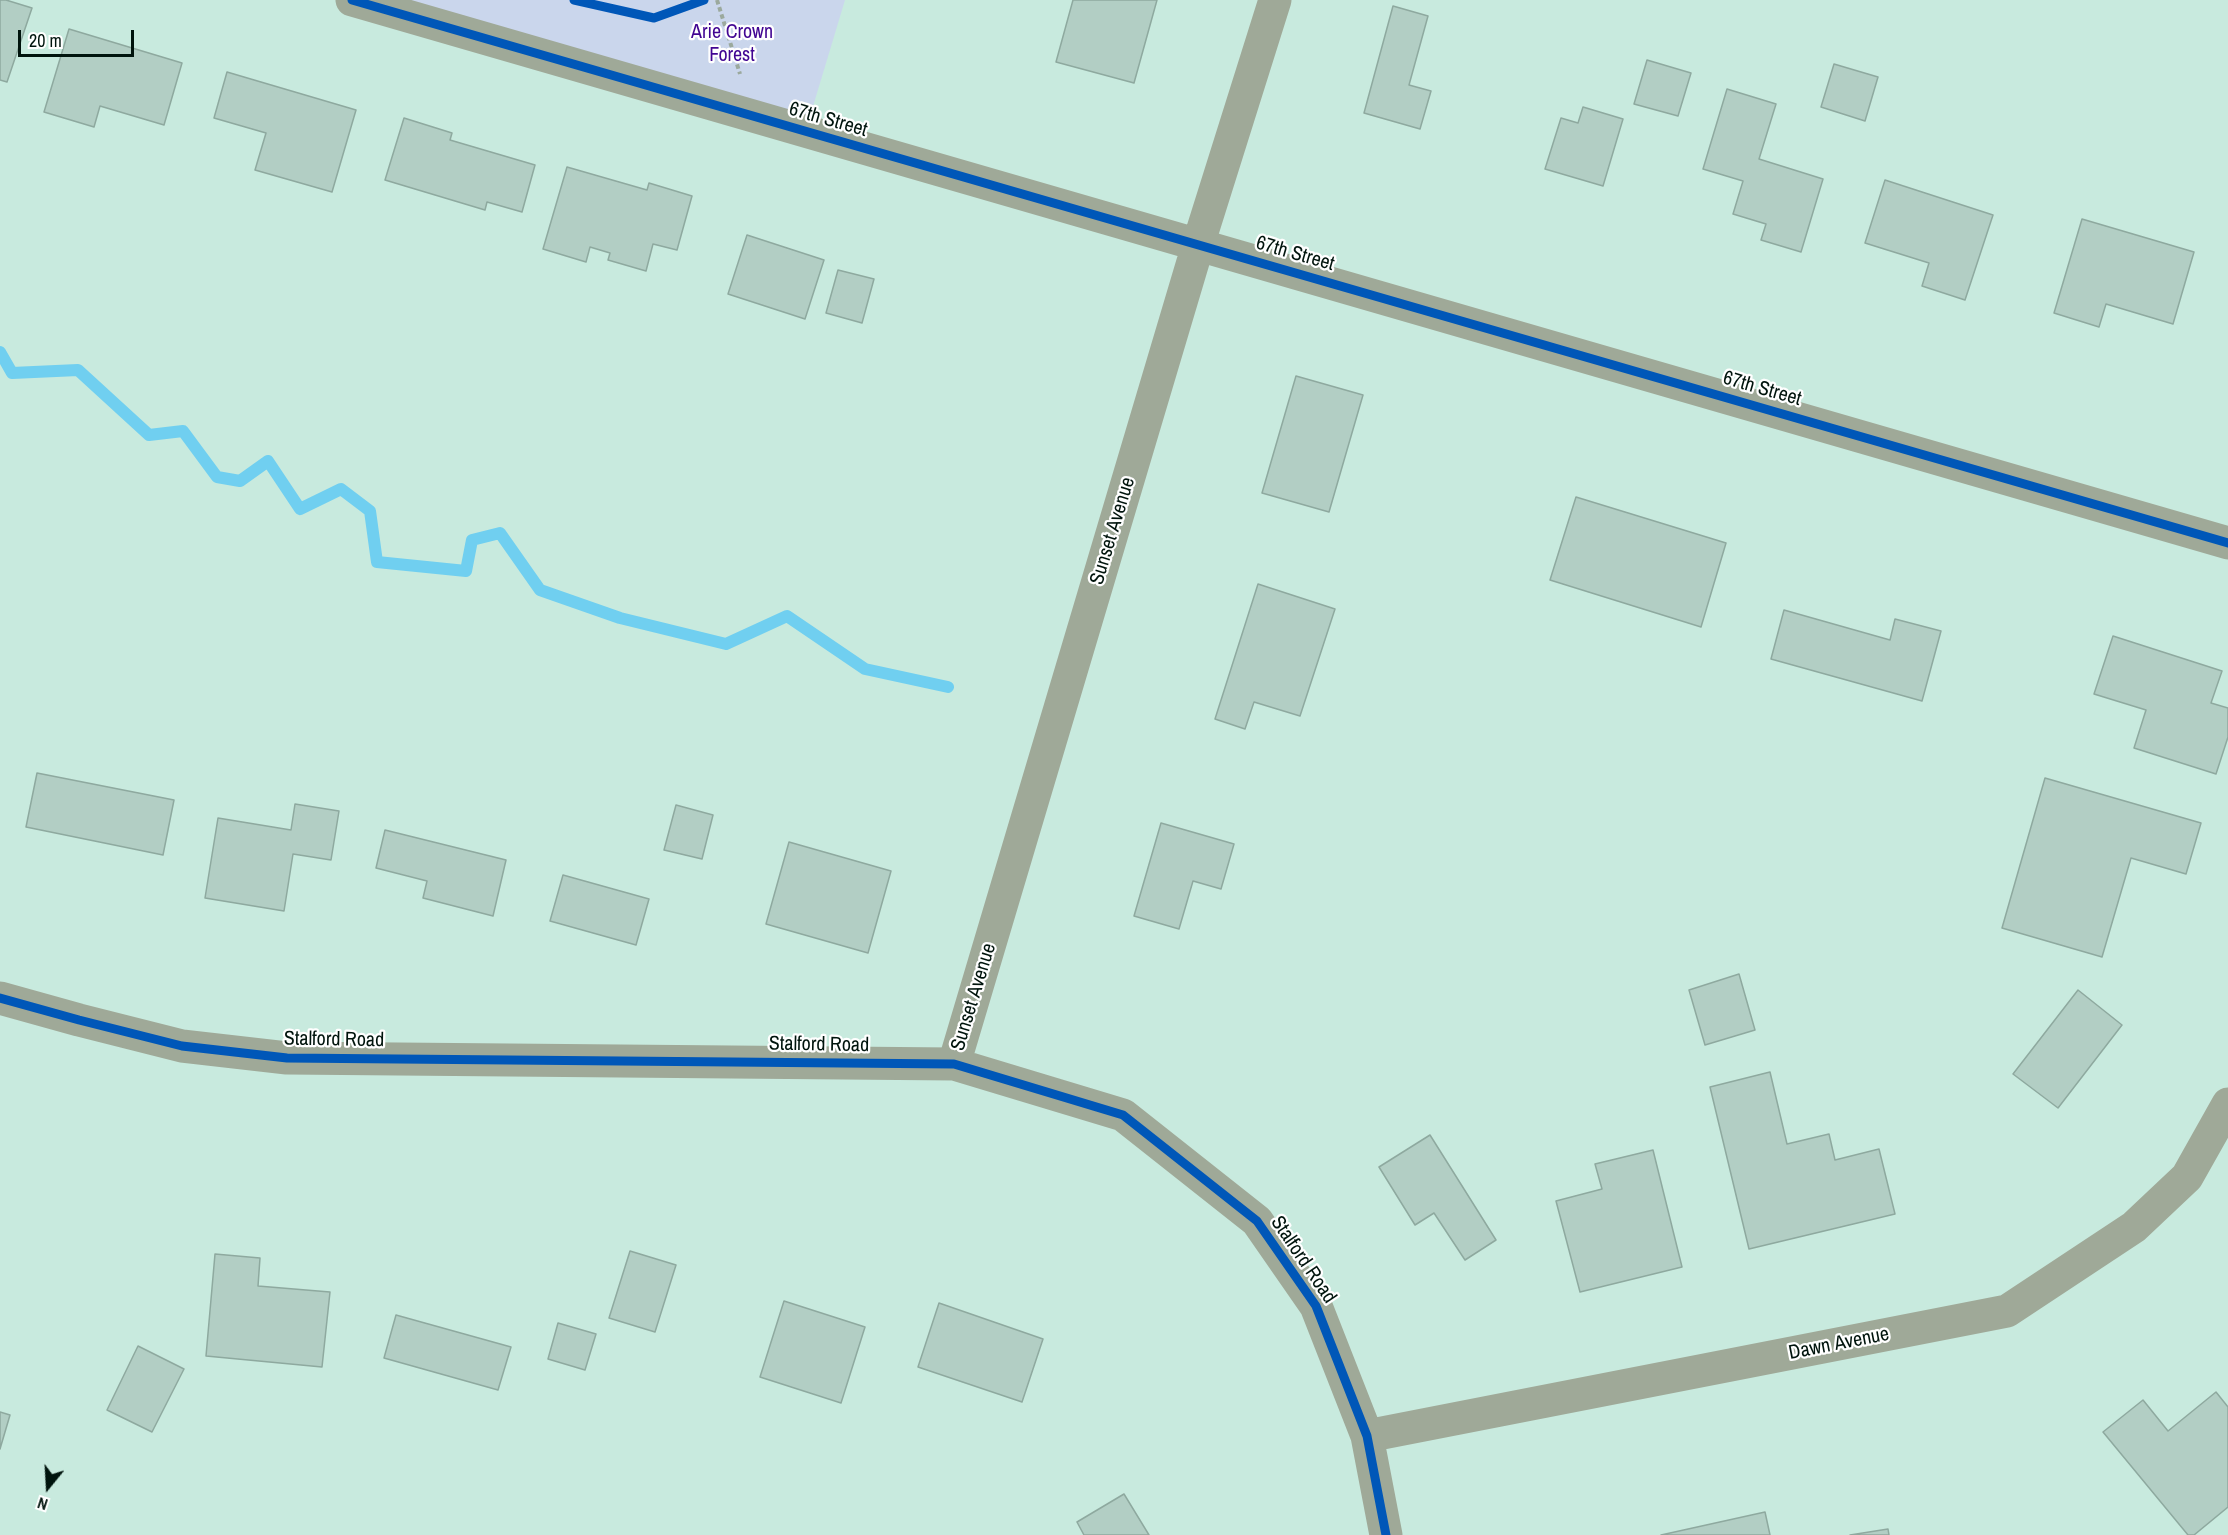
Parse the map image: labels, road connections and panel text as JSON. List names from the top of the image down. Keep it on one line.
{"streets":{"street":["67th Street","Sunset Avenue","Stalford Road","Dawn Avenue"]},"crossings":[["67th Street","Sunset Avenue"],["Sunset Avenue","Stalford Road"],["Stalford Road","Dawn Avenue"]],"parks":["Arie Crown Forest"],"scale_bar":"20 m","north":"bottom"}
